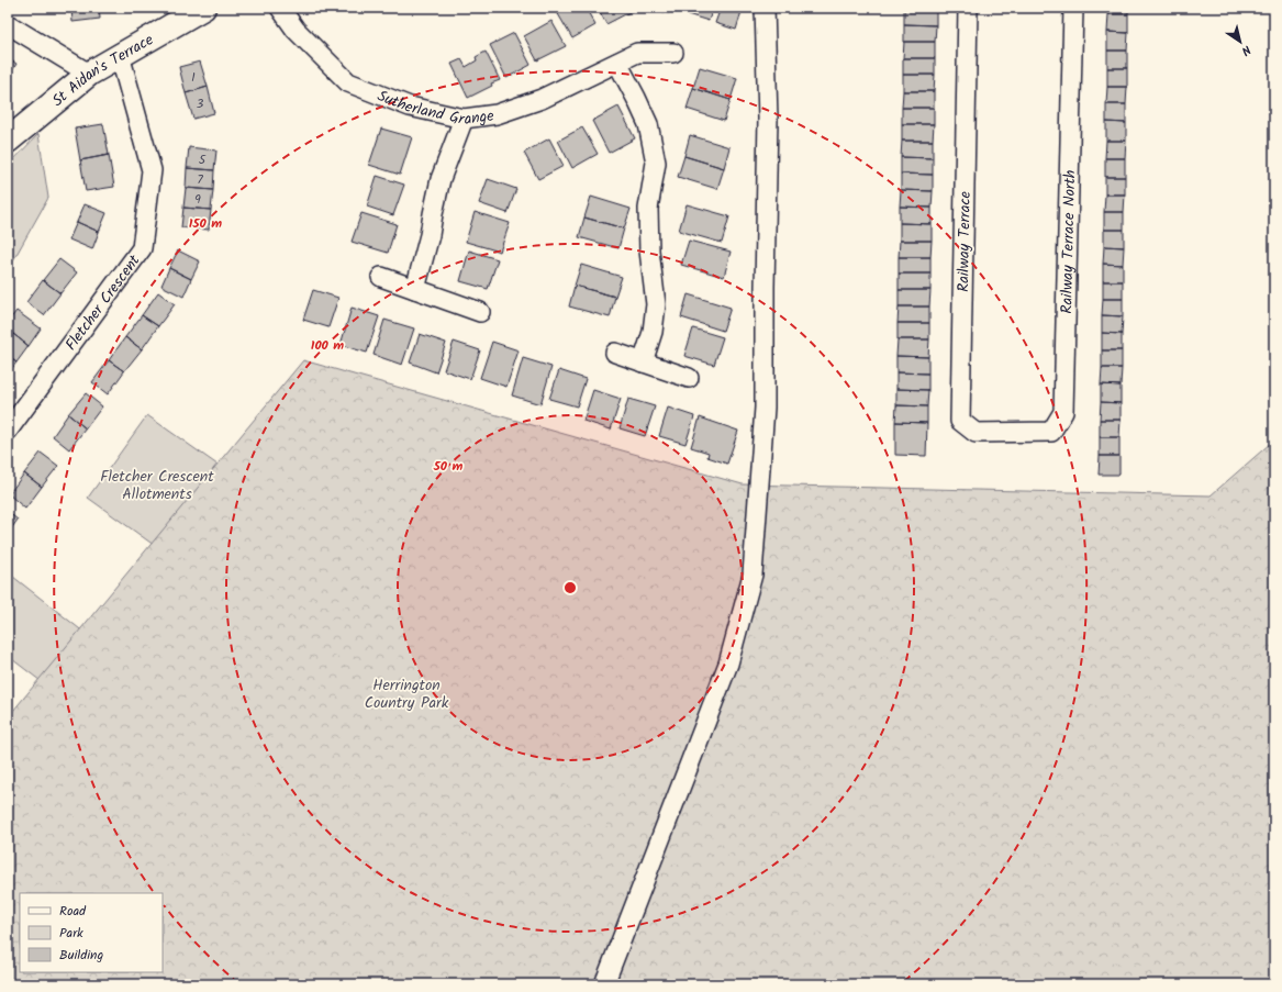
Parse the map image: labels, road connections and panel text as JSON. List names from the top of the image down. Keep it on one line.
{"streets":{"main road":["St Aidan's Terrace"],"street":["Sutherland Grange","Railway Terrace","Railway Terrace North","Fletcher Crescent"]},"crossings":[["St Aidan's Terrace","Fletcher Crescent"],["Railway Terrace","Railway Terrace North"]],"parks":["Fletcher Crescent Allotments","Herrington Country Park"],"house_numbers":["1","3","5","7","9"],"legend":["Road","Park","Building"],"north":"bottom right","rings":["150 m","100 m","50 m"]}
